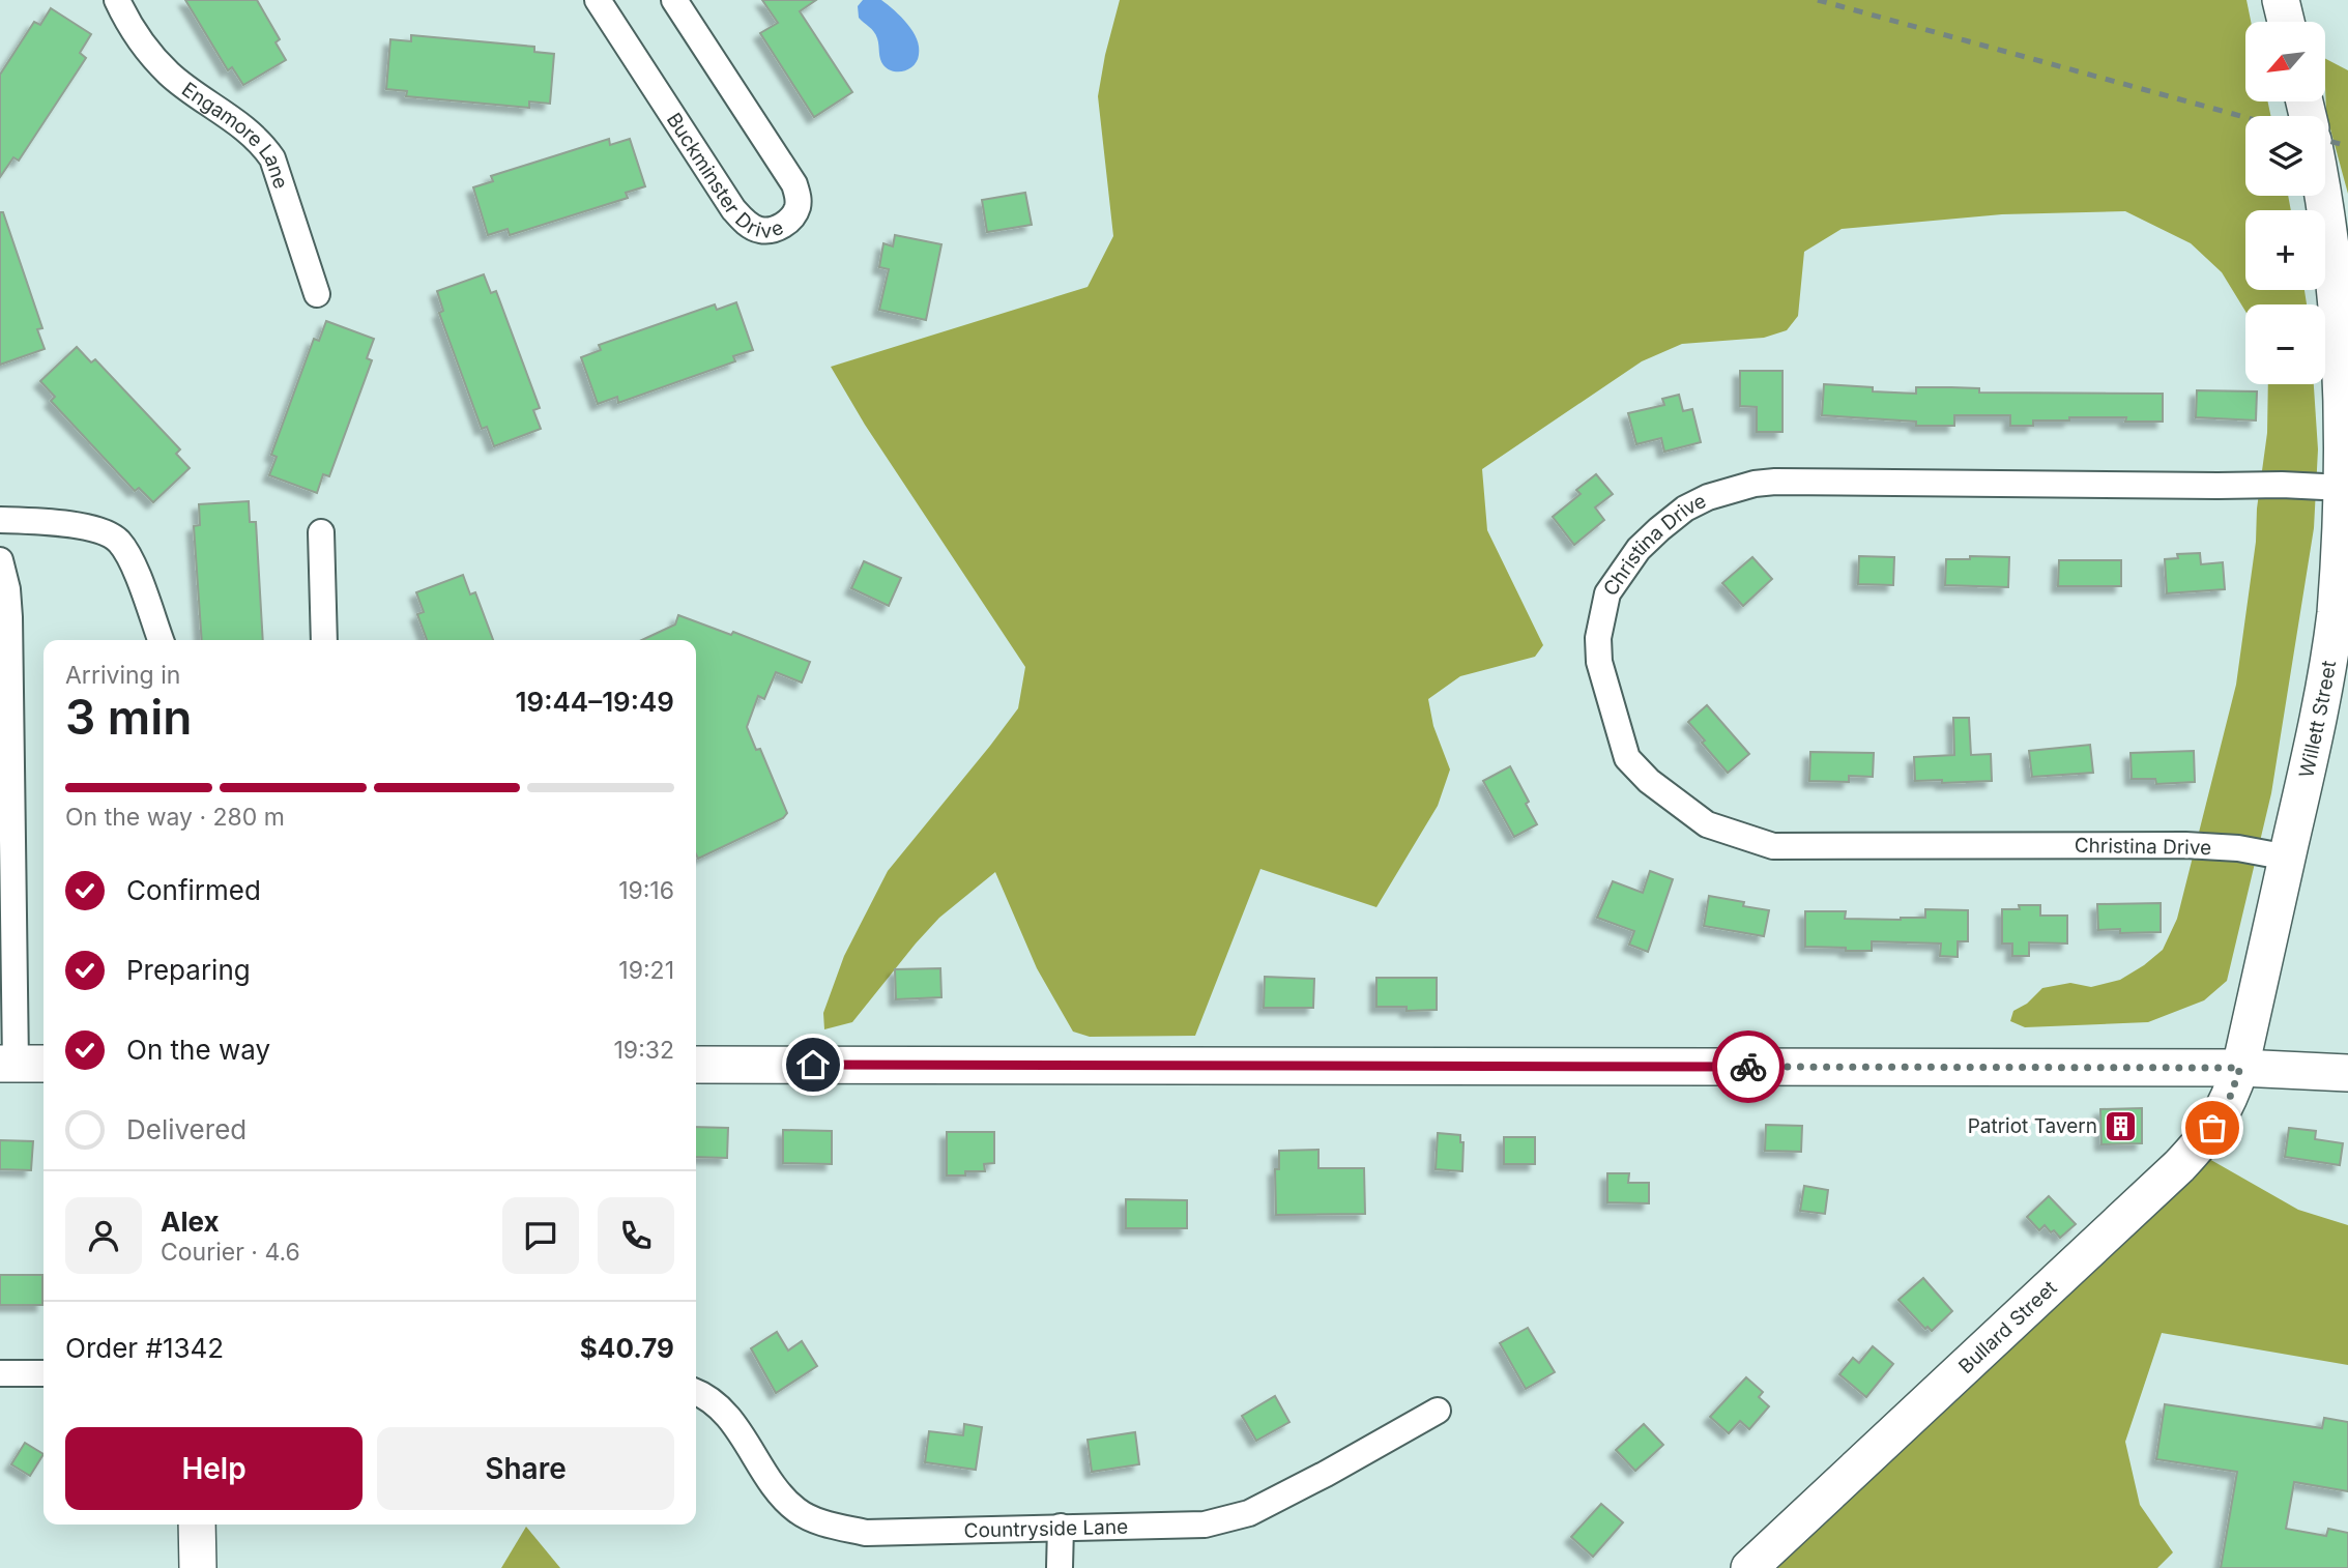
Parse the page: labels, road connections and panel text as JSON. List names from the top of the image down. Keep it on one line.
{"streets":{"main road":["Willett Street","Bullard Street"],"street":["Engamore Lane","Buckminster Drive","Christina Drive","Countryside Lane"]},"crossings":[["Christina Drive","Willett Street"],["Willett Street","Bullard Street"]],"places":{"building":["Patriot Tavern"]},"north":"bottom left","page":{"map_buttons":["+","−"],"heading":["3 min","Arriving in","19:44–19:49"],"panel":["Alex","Courier · 4.6","Order #1342","$40.79"],"bar":"On the way · 280 m","list":[["Confirmed","19:16"],["Preparing","19:21"],["On the way","19:32"],"Delivered"],"buttons":["Help","Share"]}}
